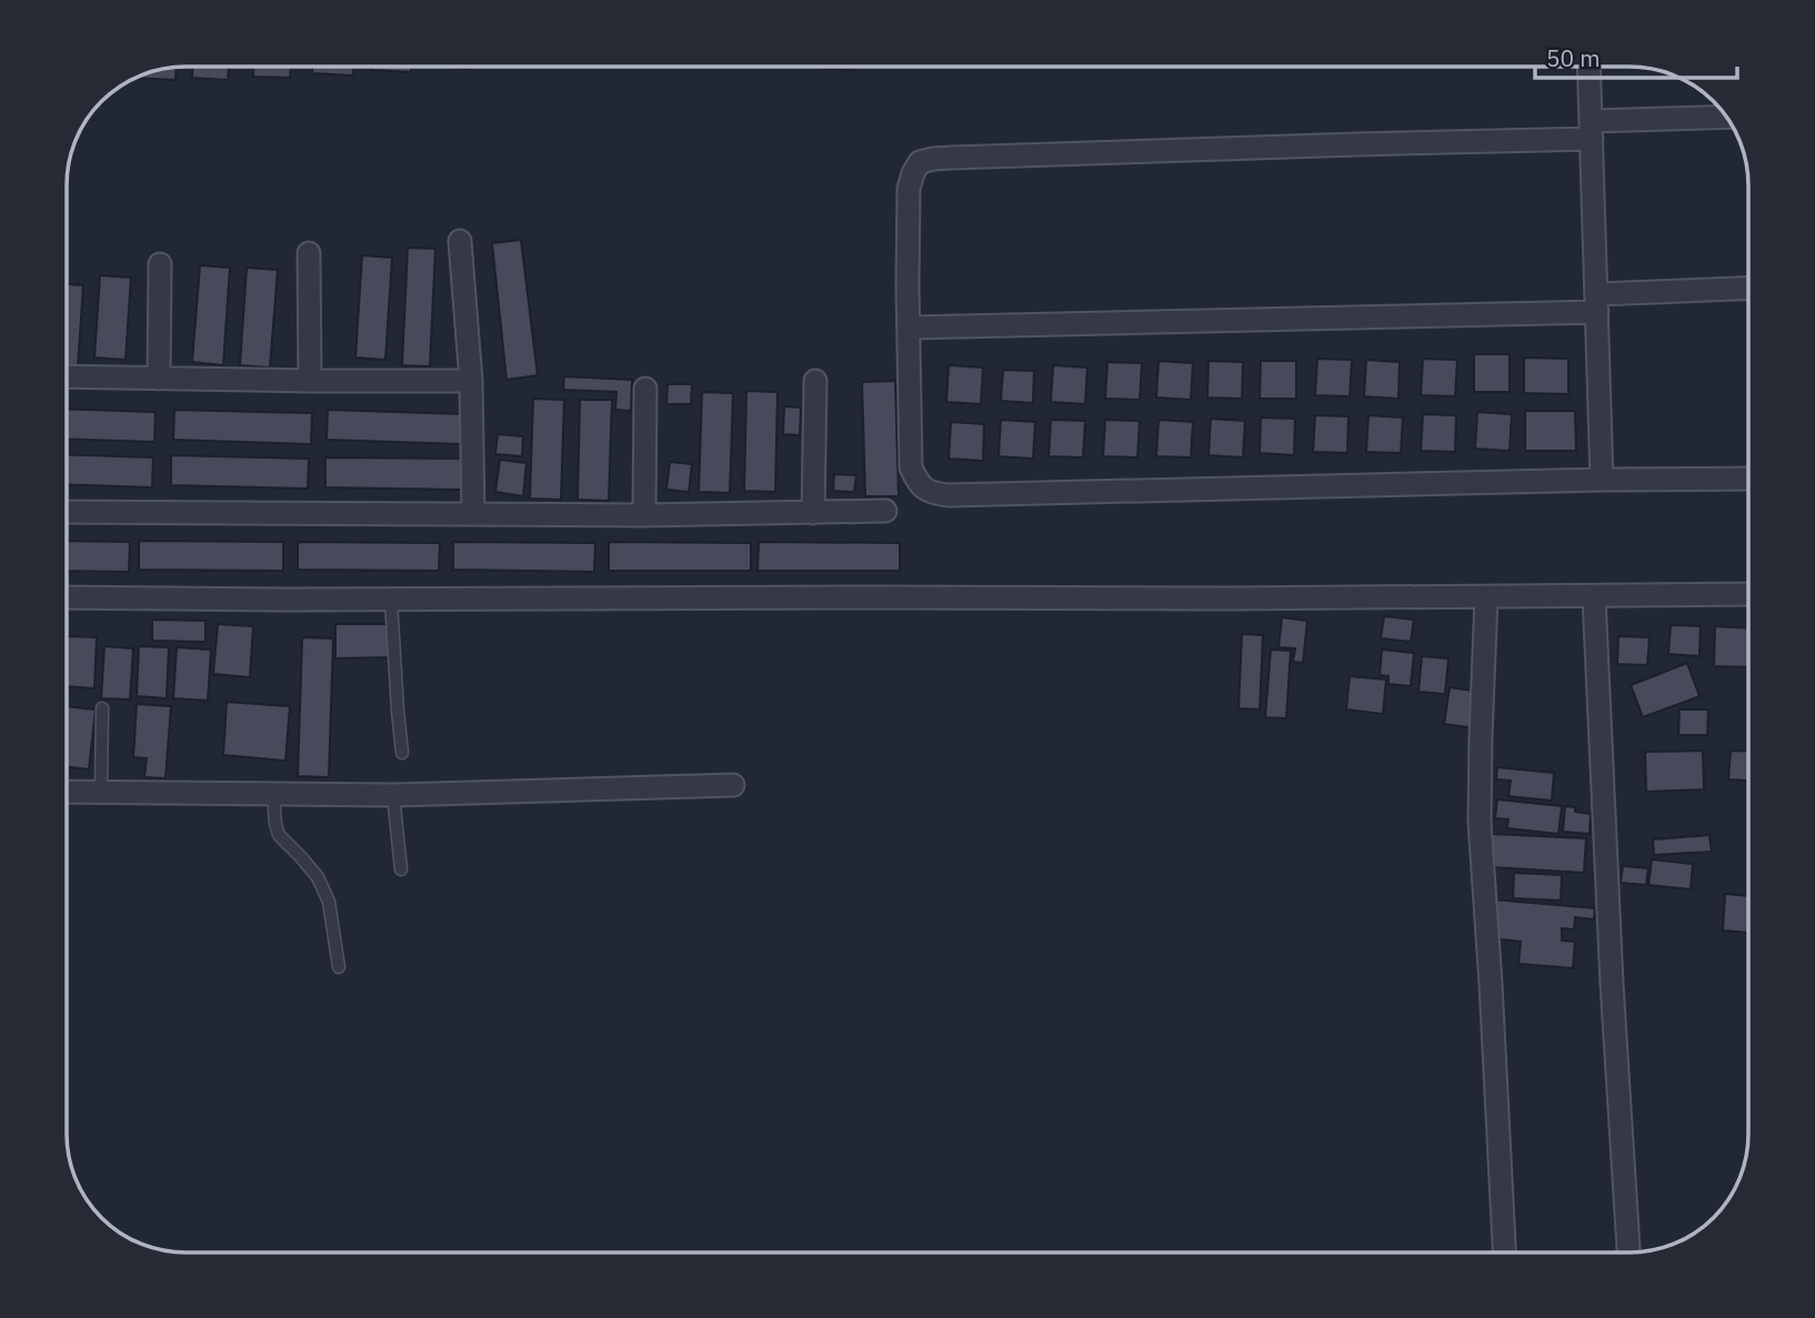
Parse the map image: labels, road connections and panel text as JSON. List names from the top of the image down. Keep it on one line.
{"scale_bar":"50 m"}
